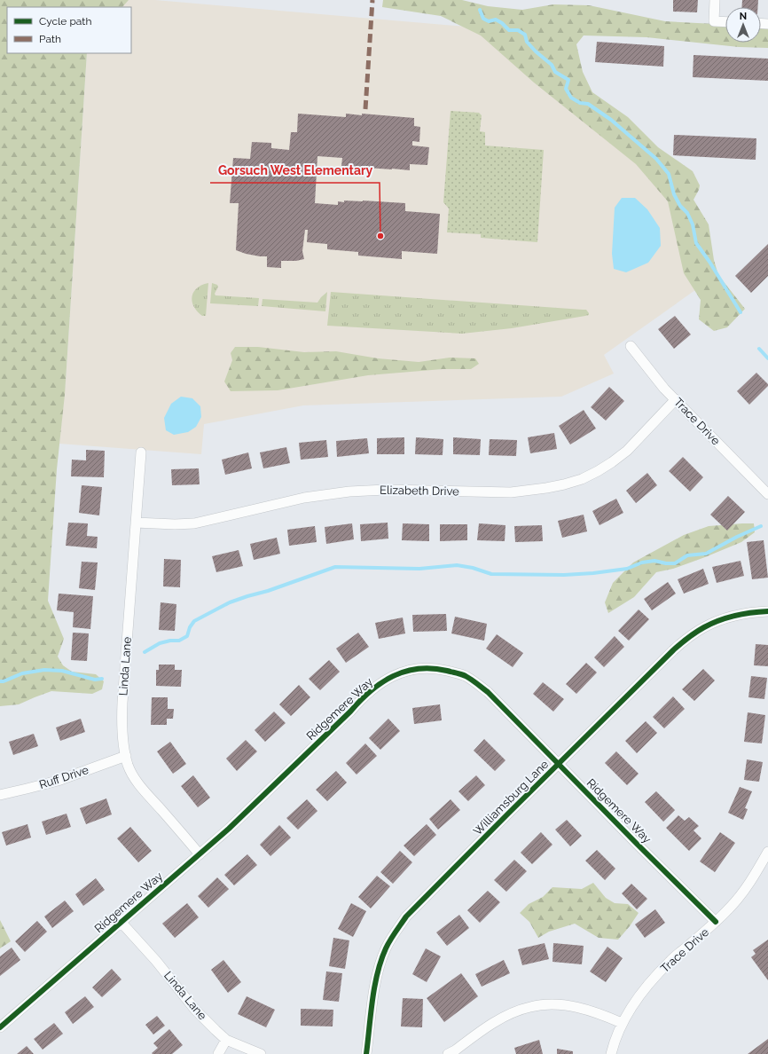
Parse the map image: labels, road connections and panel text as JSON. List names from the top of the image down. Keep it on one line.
{"streets":{"street":["Trace Drive","Elizabeth Drive","Linda Lane","Ridgemere Way","Ruff Drive","Williamsburg Lane"]},"crossings":[["Trace Drive","Elizabeth Drive"],["Trace Drive","Ridgemere Way"],["Elizabeth Drive","Linda Lane"],["Linda Lane","Ridgemere Way"],["Linda Lane","Ruff Drive"],["Ridgemere Way","Williamsburg Lane"]],"places":["Gorsuch West Elementary"],"legend":["Cycle path","Path"],"north":"top"}
